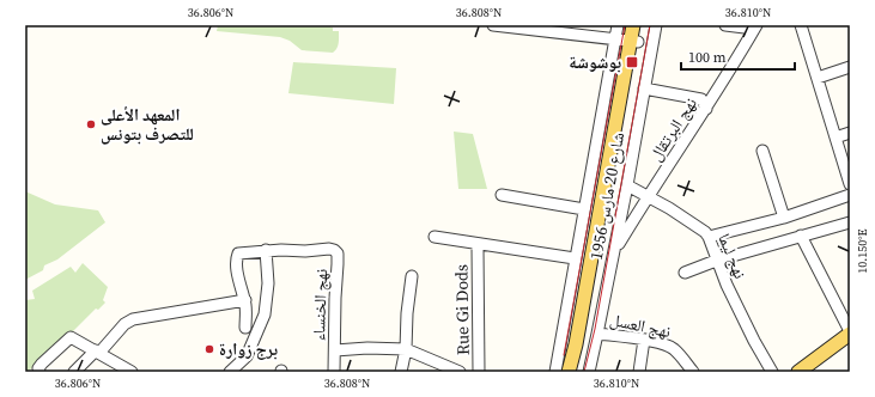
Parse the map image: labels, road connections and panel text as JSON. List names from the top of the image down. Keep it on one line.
{"streets":{"main road":["شارع 20 مارس 1956"],"street":["نهج البرتقال","نهج ليما","نهج الخنساء","Rue Gi Dods","نهج العسل"]},"crossings":[["نهج البرتقال","شارع 20 مارس 1956"],["نهج البرتقال","نهج ليما"],["شارع 20 مارس 1956","نهج ليما"],["شارع 20 مارس 1956","نهج العسل"]],"places":{"transit":["بوشوشة"],"other":["المعهد الأعلى للتصرف بتونس","برج زوارة"]},"scale_bar":"100 m","coordinates":["36.806°N","36.808°N","36.810°N","10.150°E"]}
